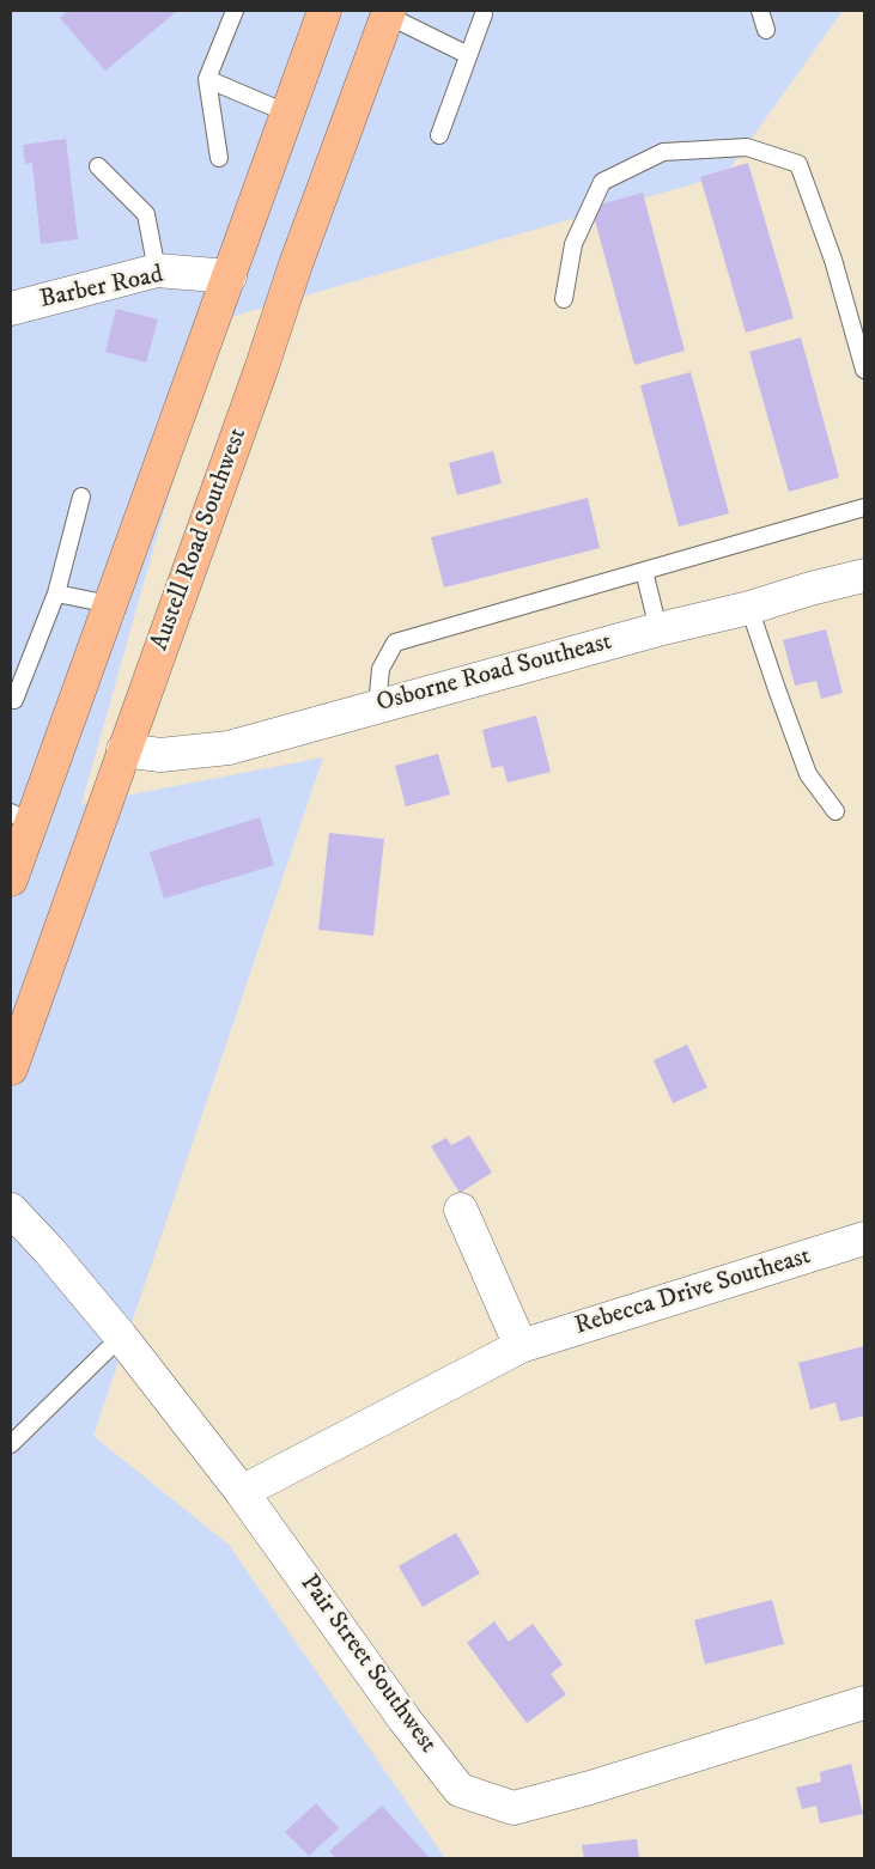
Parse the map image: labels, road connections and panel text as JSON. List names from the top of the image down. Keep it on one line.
{"streets":{"main road":["Austell Road Southwest"],"street":["Barber Road","Osborne Road Southeast","Rebecca Drive Southeast","Pair Street Southwest"]},"crossings":[["Austell Road Southwest","Osborne Road Southeast"],["Rebecca Drive Southeast","Pair Street Southwest"]]}
